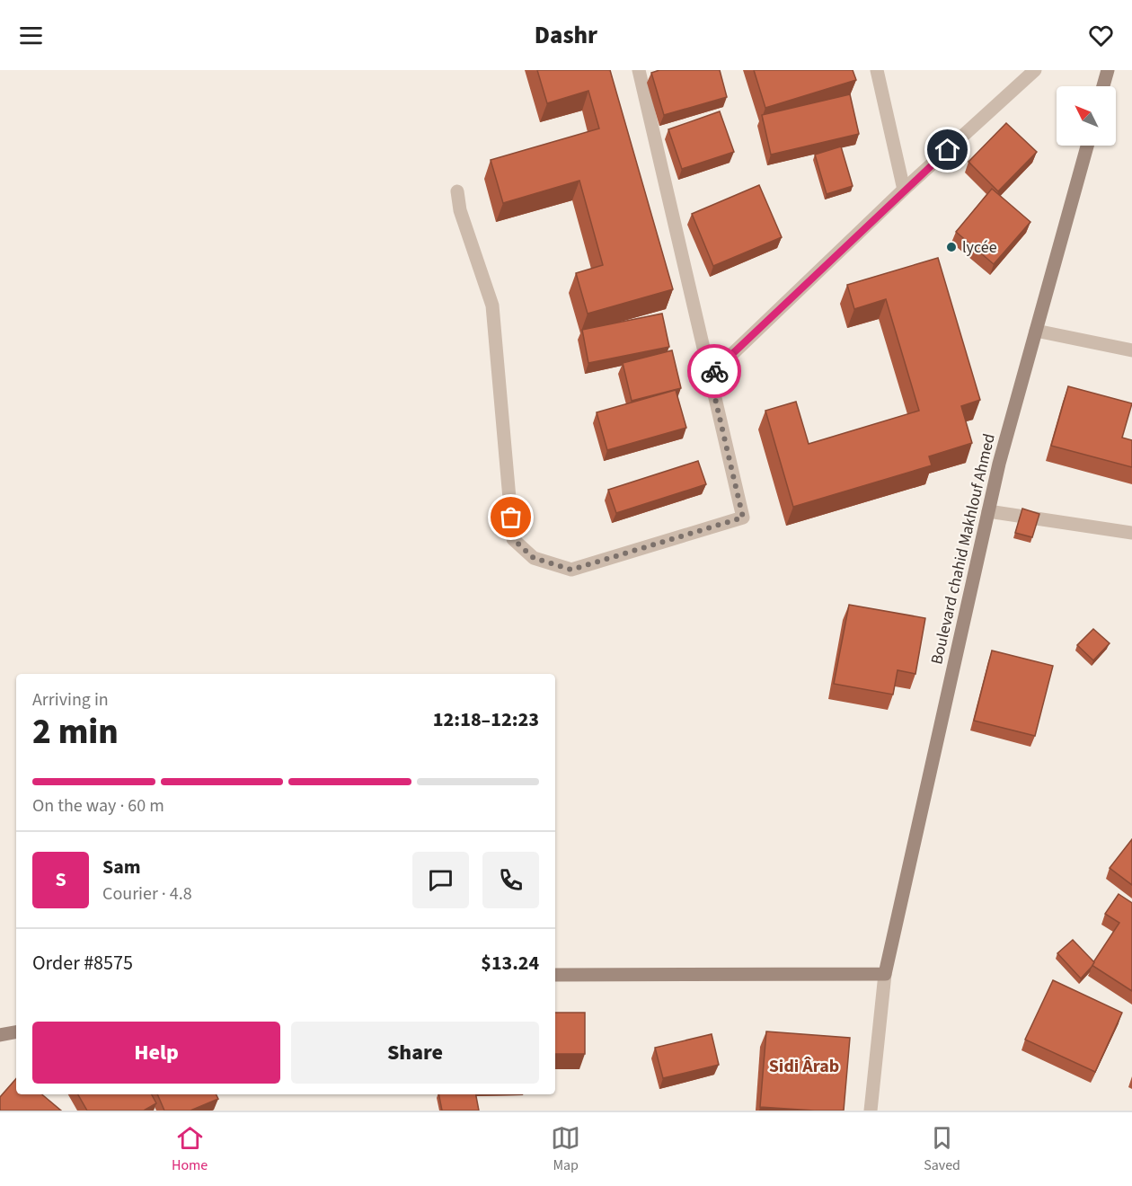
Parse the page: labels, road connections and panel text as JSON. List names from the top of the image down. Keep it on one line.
{"streets":{"main road":["Boulevard chahid Makhlouf Ahmed"]},"districts":["Sidi Ârab"],"places":["lycée"],"north":"top left","page":{"header":"Dashr","heading":["2 min","Arriving in","12:18–12:23"],"panel":["Sam","Courier · 4.8","Order #8575","$13.24"],"bar":"On the way · 60 m","round":"S","buttons":["Help","Share"],"tabs":["Home","Map","Saved"]}}
